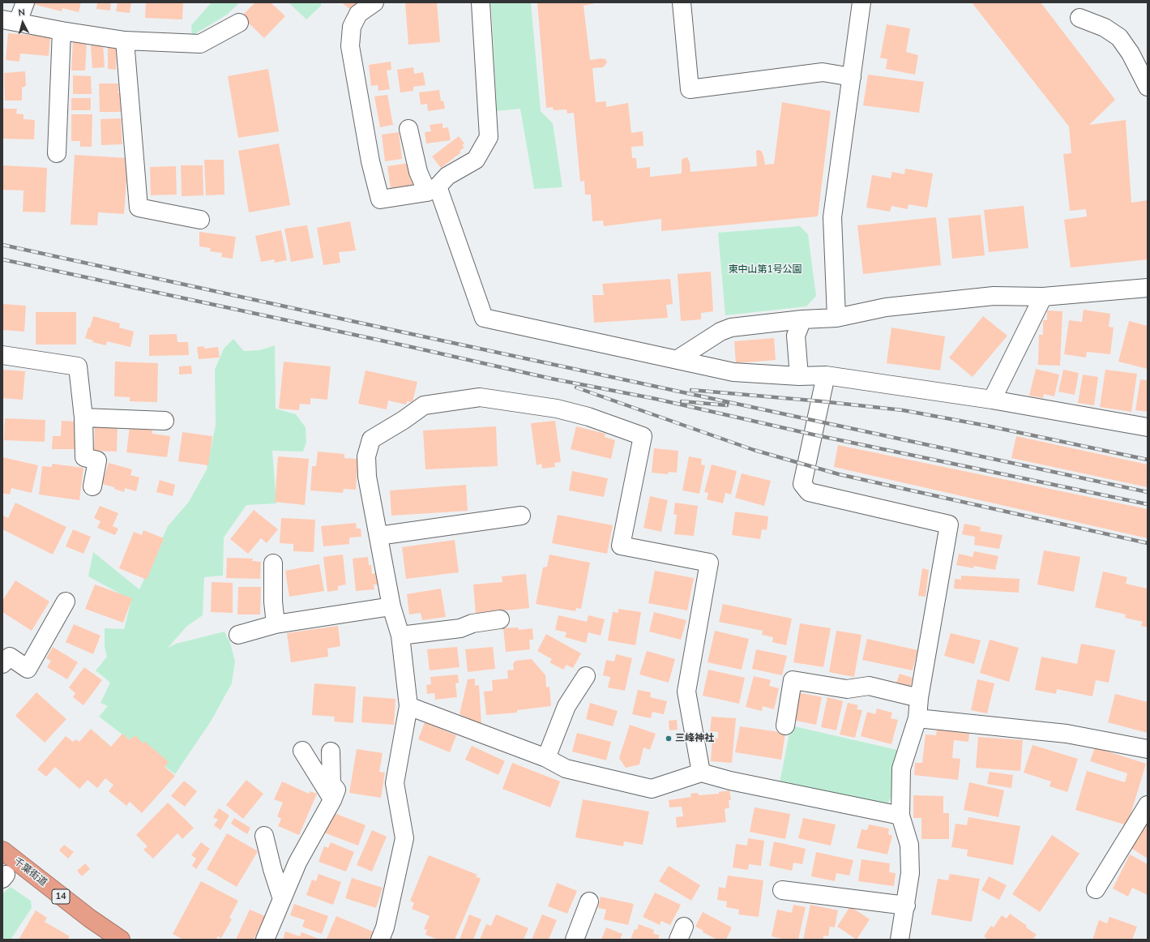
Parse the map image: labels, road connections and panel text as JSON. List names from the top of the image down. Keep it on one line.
{"streets":{"highway":["千葉街道","14"]},"parks":["東中山第1号公園"],"places":["三峰神社"],"north":"top"}
